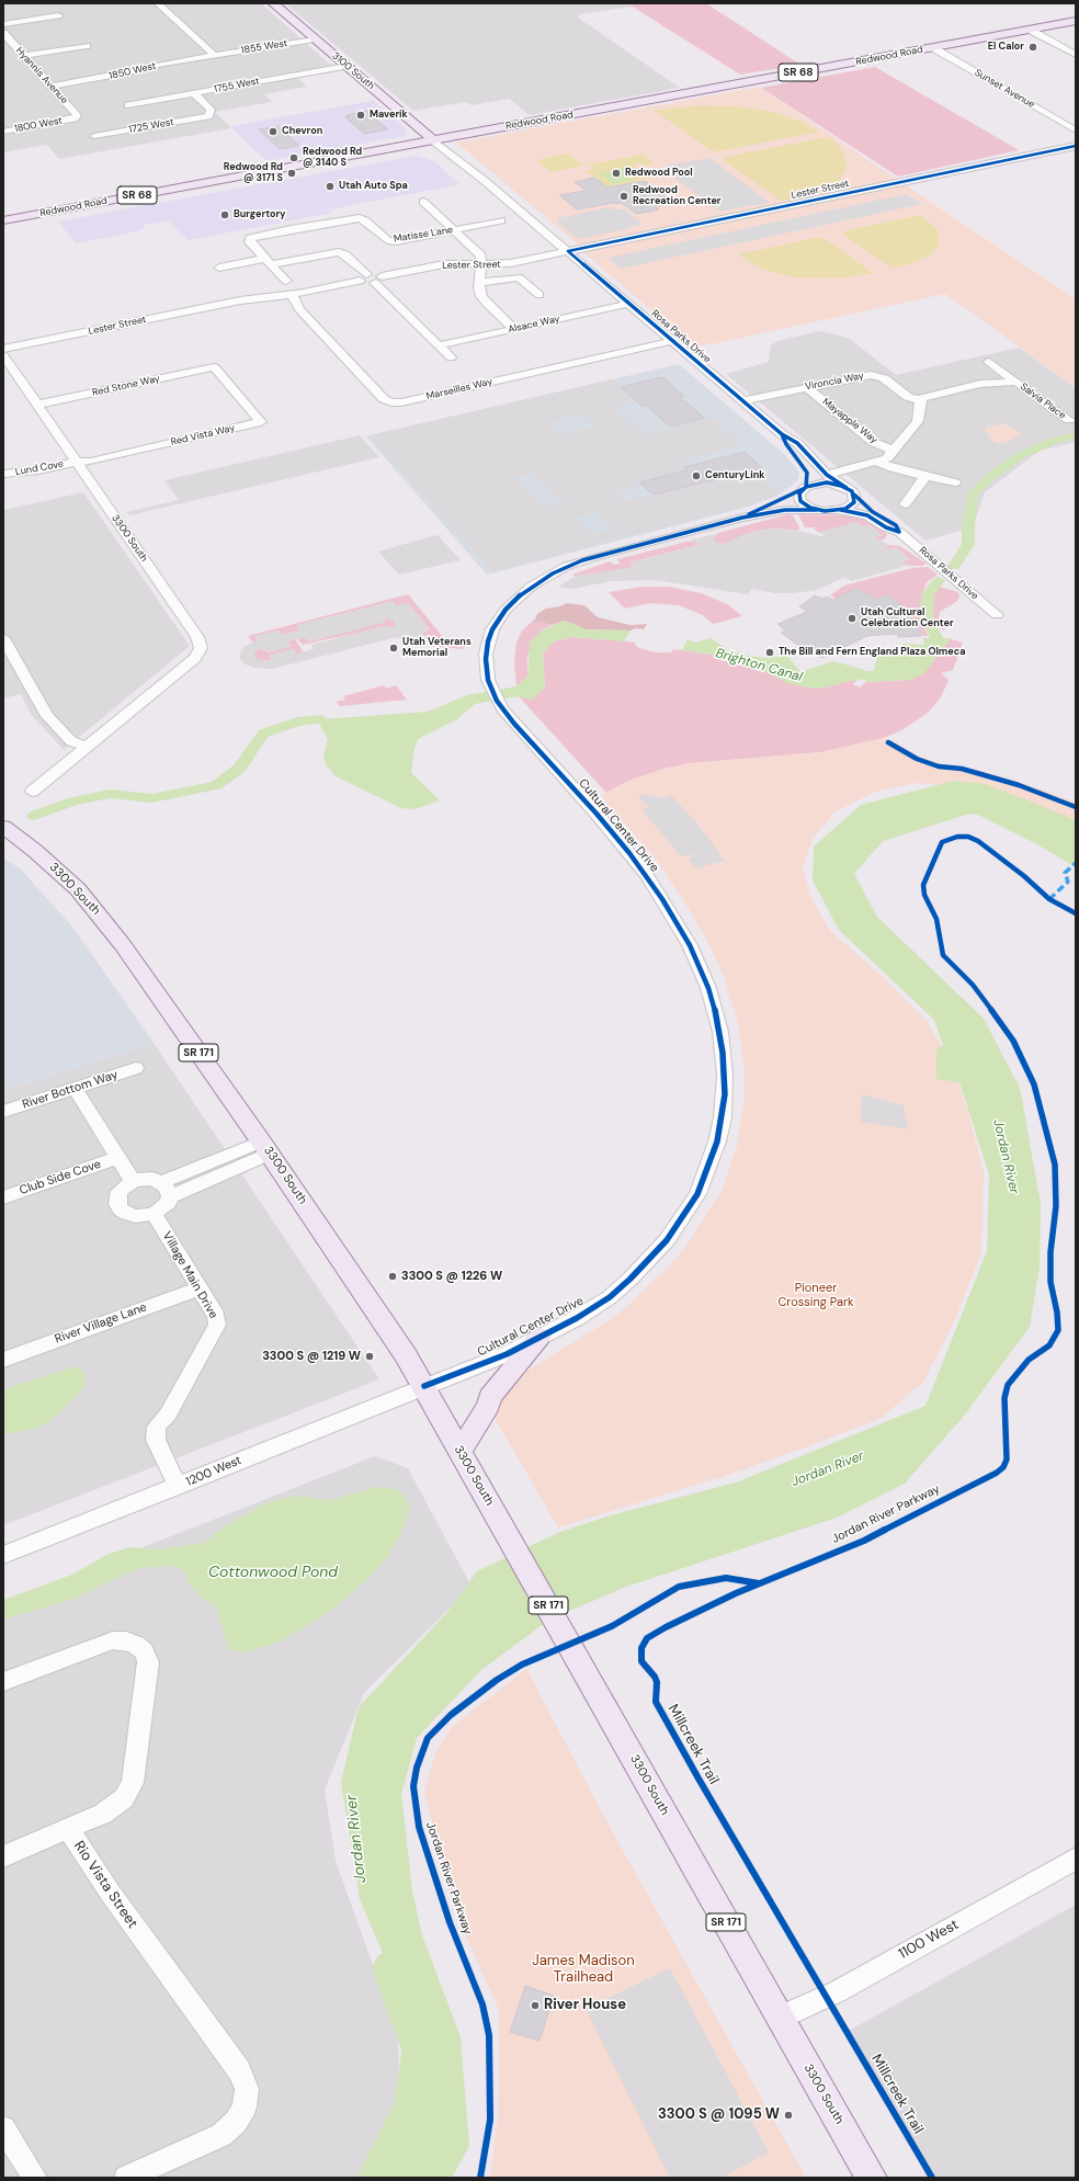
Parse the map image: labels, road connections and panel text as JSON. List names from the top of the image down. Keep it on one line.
{"streets":{"main road":["Redwood Road","3100 South","SR 68","3300 South","SR 171"],"street":["1855 West","1850 West","Hyannis Avenue","1755 West","Sunset Avenue","1800 West","1725 West","Lester Street","Matisse Lane","Alsace Way","Rosa Parks Drive","Vironcia Way","Red Stone Way","Marseilles Way","Salvia Place","Mayapple Way","Red Vista Way","Lund Cove","Cultural Center Drive","River Bottom Way","Club Side Cove","Village Main Drive","River Village Lane","1200 West","Rio Vista Street","1100 West"],"cycle path":["Jordan River Parkway"]},"crossings":[["1855 West","1850 West"],["1855 West","3100 South"],["Redwood Road","3100 South"],["Redwood Road","Sunset Avenue"],["Redwood Road","Rosa Parks Drive"],["1850 West","Hyannis Avenue"],["3100 South","1755 West"],["3100 South","Rosa Parks Drive"],["Hyannis Avenue","1800 West"],["1755 West","1725 West"],["Lester Street","Rosa Parks Drive"],["Lester Street","Marseilles Way"],["Alsace Way","Rosa Parks Drive"],["Rosa Parks Drive","Vironcia Way"],["Rosa Parks Drive","Marseilles Way"],["Rosa Parks Drive","Cultural Center Drive"],["Vironcia Way","Mayapple Way"],["Red Stone Way","Red Vista Way"],["Red Stone Way","3300 South"],["Red Vista Way","Lund Cove"],["Red Vista Way","3300 South"],["Lund Cove","3300 South"],["3300 South","Cultural Center Drive"],["3300 South","1200 West"],["3300 South","1100 West"],["Cultural Center Drive","1200 West"],["Village Main Drive","River Village Lane"],["Village Main Drive","1200 West"]],"water":["Brighton Canal","Jordan River","Cottonwood Pond"],"parks":["Pioneer Crossing Park","James Madison Trailhead"],"places":["El Calor","Maverik","Chevron","Redwood Rd @ 3140 S","Redwood Rd @ 3171 S","Redwood Pool","Utah Auto Spa","Redwood Recreation Center","Burgertory","CenturyLink","Utah Cultural Celebration Center","Utah Veterans Memorial","The Bill and Fern England Plaza Olmeca","3300 S @ 1226 W","3300 S @ 1219 W","River House","3300 S @ 1095 W"]}
